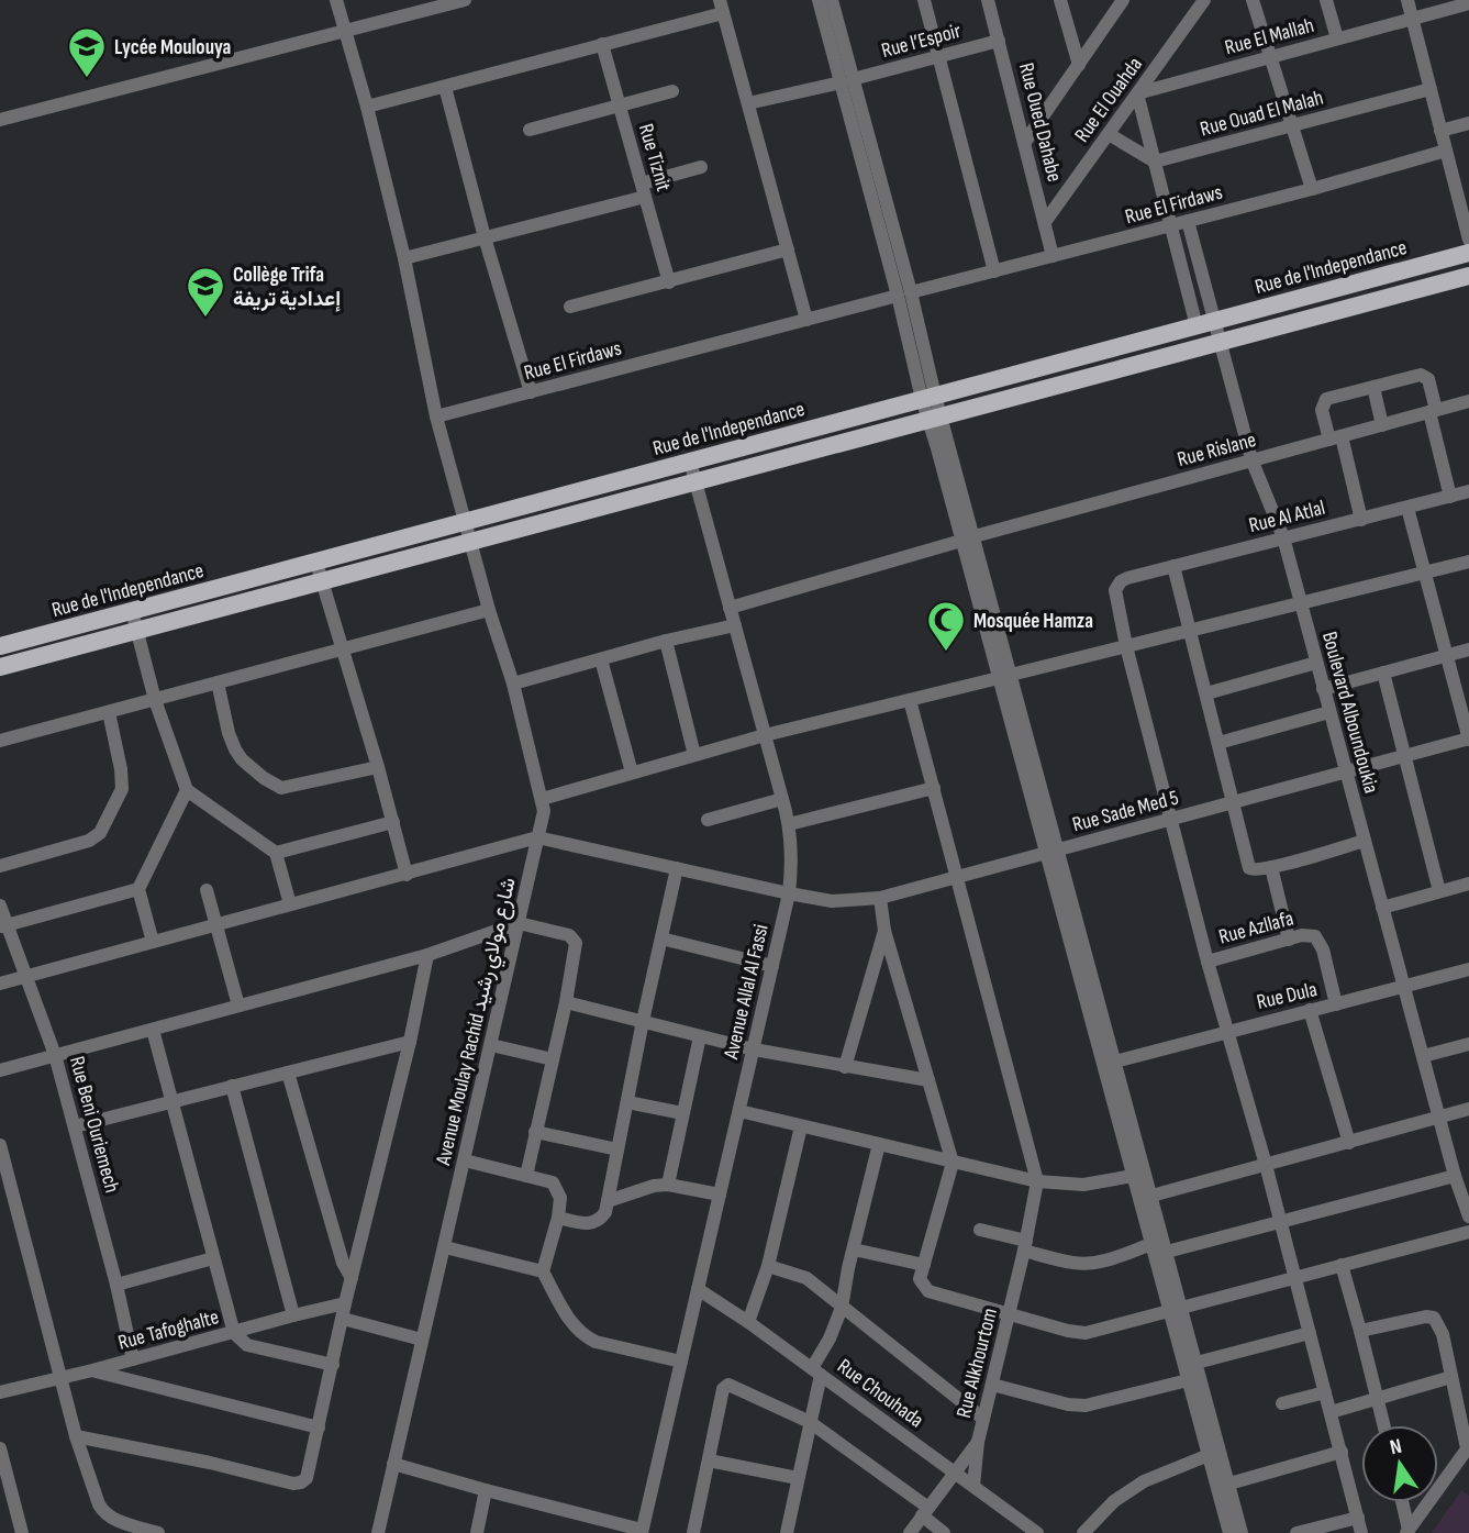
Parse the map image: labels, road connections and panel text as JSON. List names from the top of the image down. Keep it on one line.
{"streets":{"main road":["Rue de l'Independance"],"street":["Rue El Mallah","Rue l’Espoir","Rue El Ouahda","Rue Ouad El Malah","Rue Oued Dahabe","Rue Tiznit","Rue El Firdaws","Rue Rislane","Rue Al Atlal","Boulevard Alboundoukia","Rue Sade Med 5","Rue Azllafa","Avenue Allal Al Fassi","Rue Dula","Avenue Moulay Rachid شارع مولاي رشيد","Rue Beni Ouriemech","Rue Tafoghalte","Rue Alkhourtom","Rue Chouhada"]},"crossings":[["Rue El Mallah","Rue El Ouahda"],["Rue l’Espoir","Rue Oued Dahabe"],["Rue El Ouahda","Rue Oued Dahabe"],["Rue Oued Dahabe","Rue El Firdaws"],["Rue El Firdaws","Avenue Moulay Rachid شارع مولاي رشيد"],["Rue de l'Independance","Boulevard Alboundoukia"],["Rue de l'Independance","Avenue Allal Al Fassi"],["Rue de l'Independance","Avenue Moulay Rachid شارع مولاي رشيد"],["Rue Rislane","Boulevard Alboundoukia"],["Rue Rislane","Avenue Allal Al Fassi"],["Rue Al Atlal","Boulevard Alboundoukia"],["Boulevard Alboundoukia","Rue Sade Med 5"],["Boulevard Alboundoukia","Rue Dula"],["Rue Sade Med 5","Avenue Allal Al Fassi"],["Rue Sade Med 5","Avenue Moulay Rachid شارع مولاي رشيد"],["Rue Azllafa","Rue Dula"],["Avenue Allal Al Fassi","Rue Chouhada"],["Rue Beni Ouriemech","Rue Tafoghalte"],["Rue Alkhourtom","Rue Chouhada"]],"places":{"school or university":["Lycée Moulouya","Collège Trifa إعدادية تريفة"],"mosque":["Mosquée Hamza"]},"north":"top"}
